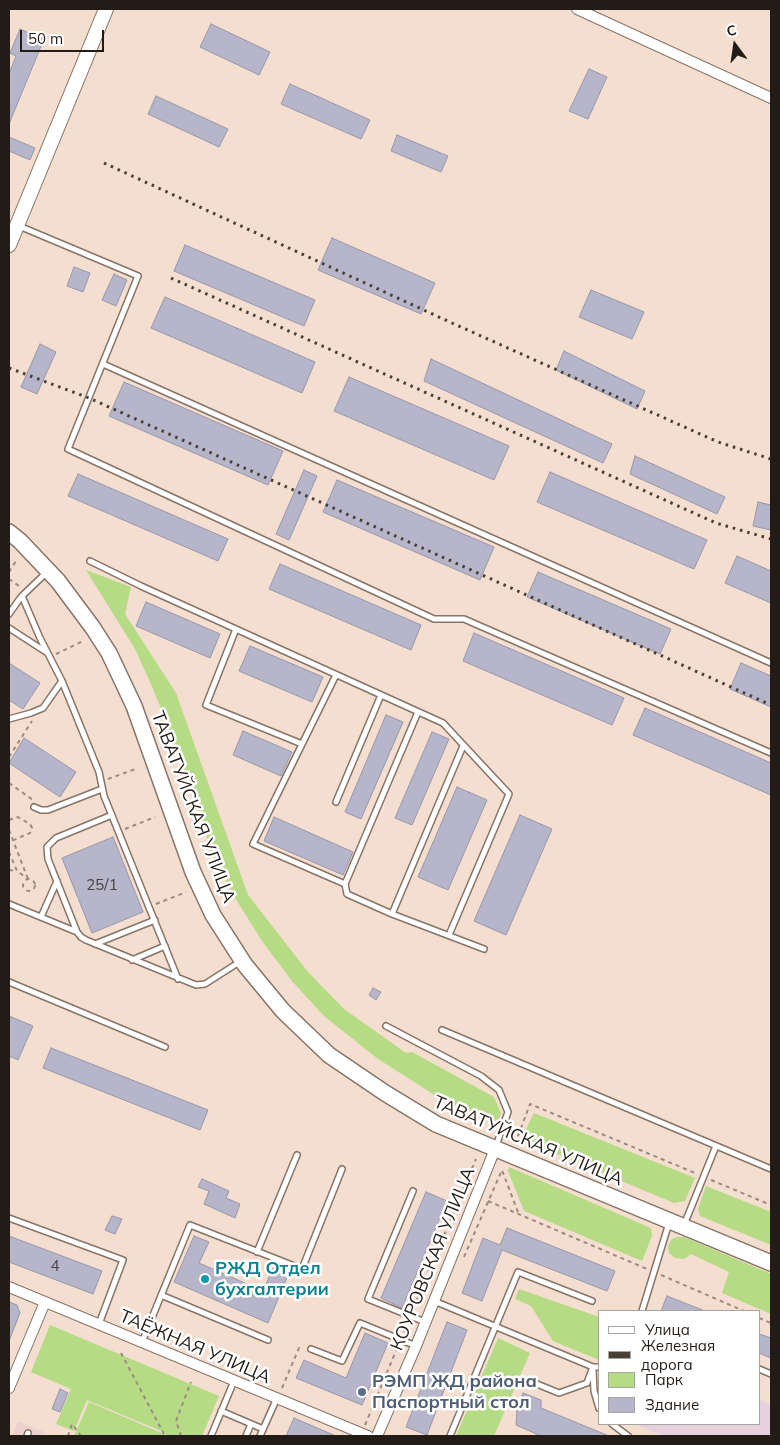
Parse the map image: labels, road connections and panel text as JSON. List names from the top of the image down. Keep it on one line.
{"streets":{"main road":["ТАВАТУЙСКАЯ УЛИЦА"],"street":["КОУРОВСКАЯ УЛИЦА","ТАЁЖНАЯ УЛИЦА"]},"crossings":[["ТАВАТУЙСКАЯ УЛИЦА","КОУРОВСКАЯ УЛИЦА"]],"places":["РЖД Отдел бухгалтерии","РЭМП ЖД района Паспортный стол"],"house_numbers":["25/1","4"],"legend":["Улица","Железная дорога","Парк","Здание"],"scale_bar":"50 m","north":"top"}
